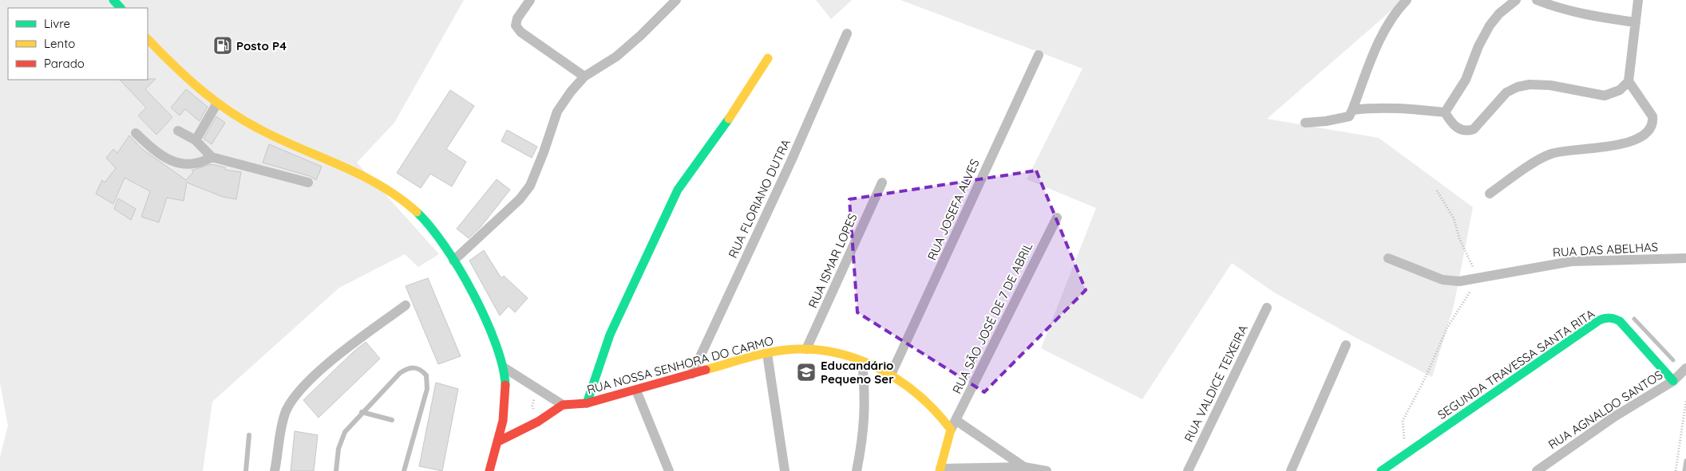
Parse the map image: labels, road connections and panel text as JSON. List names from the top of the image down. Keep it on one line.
{"streets":{"street":["RUA FLORIANO DUTRA","RUA JOSEFA ALVES","RUA DAS ABELHAS","RUA ISMAR LOPES","RUA SÃO JOSÉ DE 7 DE ABRIL","SEGUNDA TRAVESSA SANTA RITA","RUA NOSSA SENHORA DO CARMO","RUA VALDICE TEIXEIRA","RUA AGNALDO SANTOS"]},"crossings":[["RUA FLORIANO DUTRA","RUA NOSSA SENHORA DO CARMO"],["RUA JOSEFA ALVES","RUA NOSSA SENHORA DO CARMO"],["RUA ISMAR LOPES","RUA NOSSA SENHORA DO CARMO"],["RUA SÃO JOSÉ DE 7 DE ABRIL","RUA NOSSA SENHORA DO CARMO"],["SEGUNDA TRAVESSA SANTA RITA","RUA AGNALDO SANTOS"]],"places":{"fuel station":["Posto P4"],"school or university":["Educandário Pequeno Ser"]},"legend":["Livre","Lento","Parado"]}
